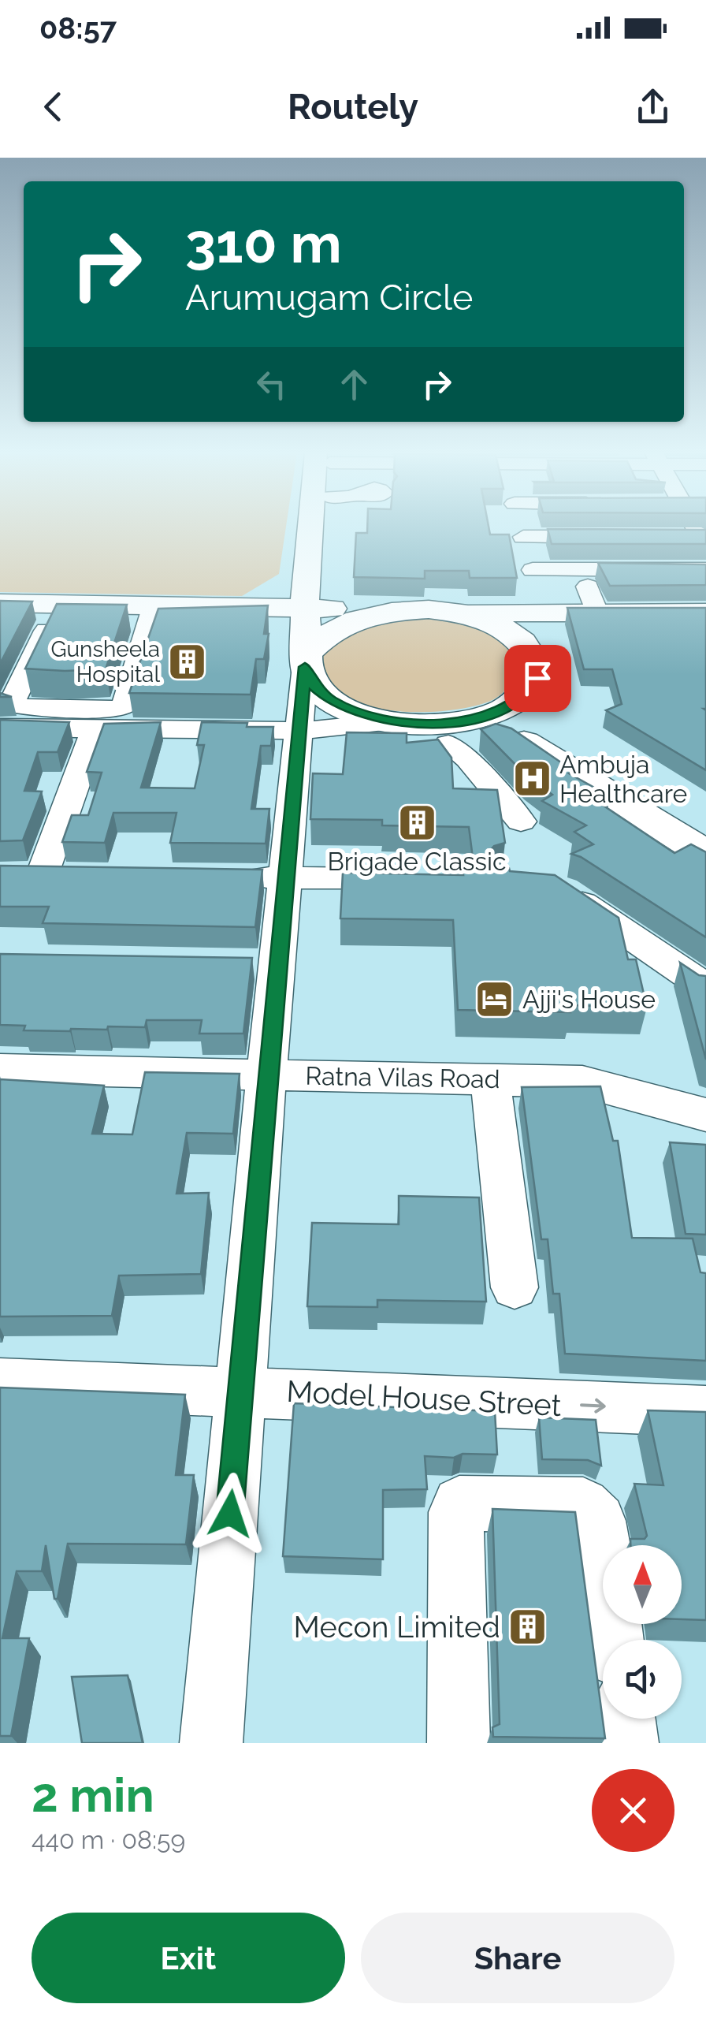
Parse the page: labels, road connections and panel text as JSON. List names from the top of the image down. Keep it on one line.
{"streets":{"street":["Ratna Vilas Road","Model House Street"]},"one_way":["Model House Street"],"places":{"building":["Gunsheela Hospital","Brigade Classic","Mecon Limited"],"hospital":["Ambuja Healthcare"],"hotel":["Ajji's House"]},"north":"top","page":{"status":"08:57","header":"Routely","turn":["310 m","Arumugam Circle"],"heading":["2 min","440 m · 08:59"],"buttons":["Exit","Share"]}}
